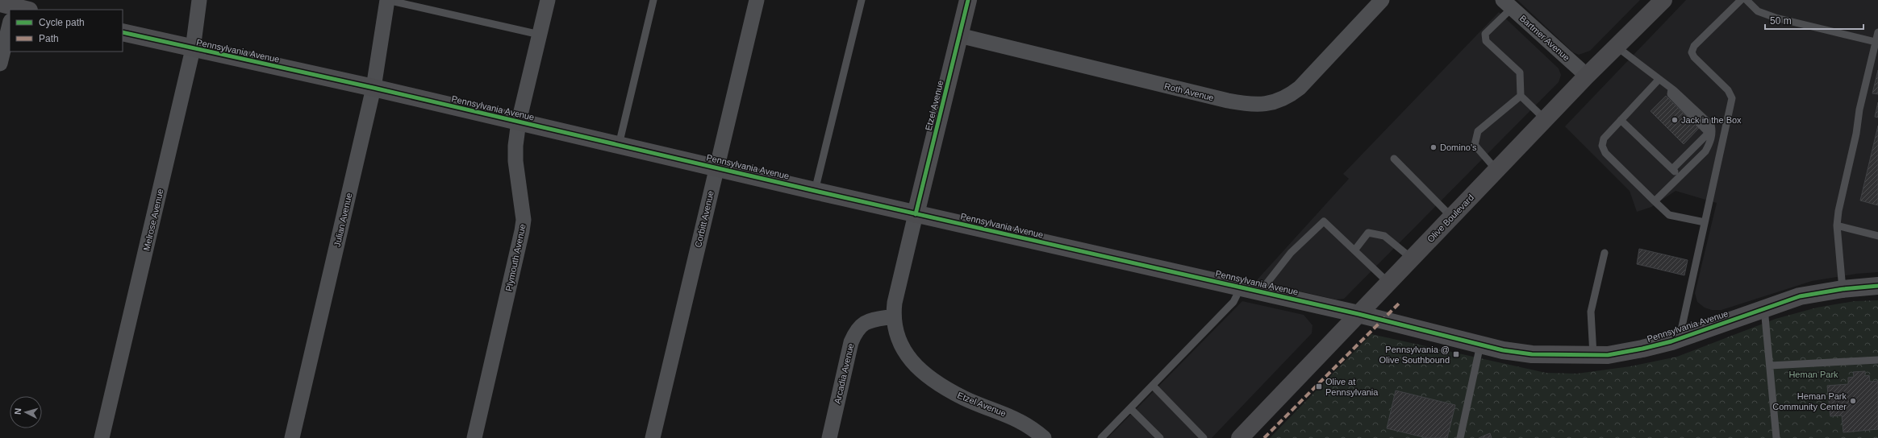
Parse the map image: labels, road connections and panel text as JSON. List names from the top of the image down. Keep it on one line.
{"streets":{"main road":["Olive Boulevard"],"street":["Bartmer Avenue","Pennsylvania Avenue","Roth Avenue","Etzel Avenue","Corbitt Avenue","Melrose Avenue","Julian Avenue","Plymouth Avenue","Arcadia Avenue"]},"crossings":[["Bartmer Avenue","Olive Boulevard"],["Pennsylvania Avenue","Etzel Avenue"],["Pennsylvania Avenue","Olive Boulevard"],["Pennsylvania Avenue","Corbitt Avenue"],["Pennsylvania Avenue","Melrose Avenue"],["Pennsylvania Avenue","Julian Avenue"],["Pennsylvania Avenue","Plymouth Avenue"],["Roth Avenue","Etzel Avenue"],["Etzel Avenue","Arcadia Avenue"]],"parks":["Heman Park"],"places":{"other":["Jack in the Box","Domino's","Heman Park Community Center"],"transit":["Pennsylvania @ Olive Southbound","Olive at Pennsylvania"]},"legend":["Cycle path","Path"],"scale_bar":"50 m","north":"left"}
